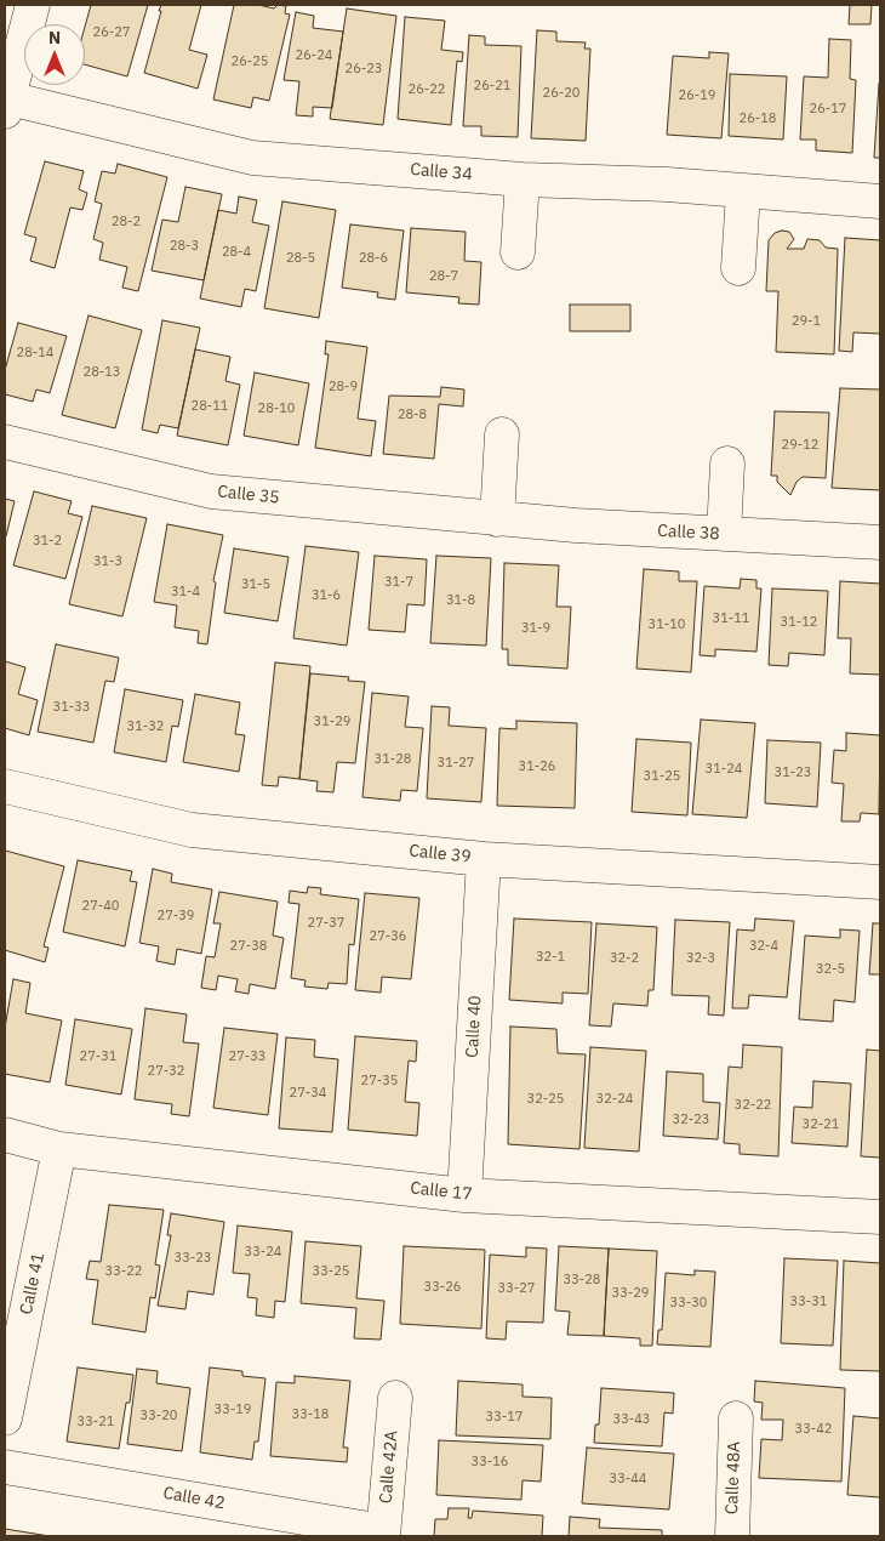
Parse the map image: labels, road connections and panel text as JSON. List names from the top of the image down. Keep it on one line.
{"streets":{"street":["Calle 34","Calle 35","Calle 38","Calle 39","Calle 40","Calle 17","Calle 41","Calle 42A","Calle 48A","Calle 42"]},"crossings":[["Calle 35","Calle 38"],["Calle 39","Calle 40"],["Calle 40","Calle 17"],["Calle 17","Calle 41"],["Calle 42A","Calle 42"]],"house_numbers":["26-27","26-24","26-25","26-23","26-21","26-22","26-20","26-19","26-17","26-18","28-2","28-3","28-4","28-5","28-6","28-7","29-1","28-14","28-13","28-9","28-11","28-10","28-8","29-12","31-2","31-3","31-7","31-5","31-4","31-6","31-8","31-11","31-12","31-10","31-9","31-33","31-29","31-32","31-28","31-27","31-26","31-24","31-23","31-25","27-40","27-39","27-37","27-36","27-38","32-4","32-1","32-2","32-3","32-5","27-31","27-33","27-32","27-35","27-34","32-25","32-24","32-22","32-23","32-21","33-24","33-23","33-22","33-25","33-28","33-26","33-27","33-29","33-31","33-30","33-19","33-18","33-20","33-17","33-43","33-21","33-42","33-16","33-44"],"north":"top"}
